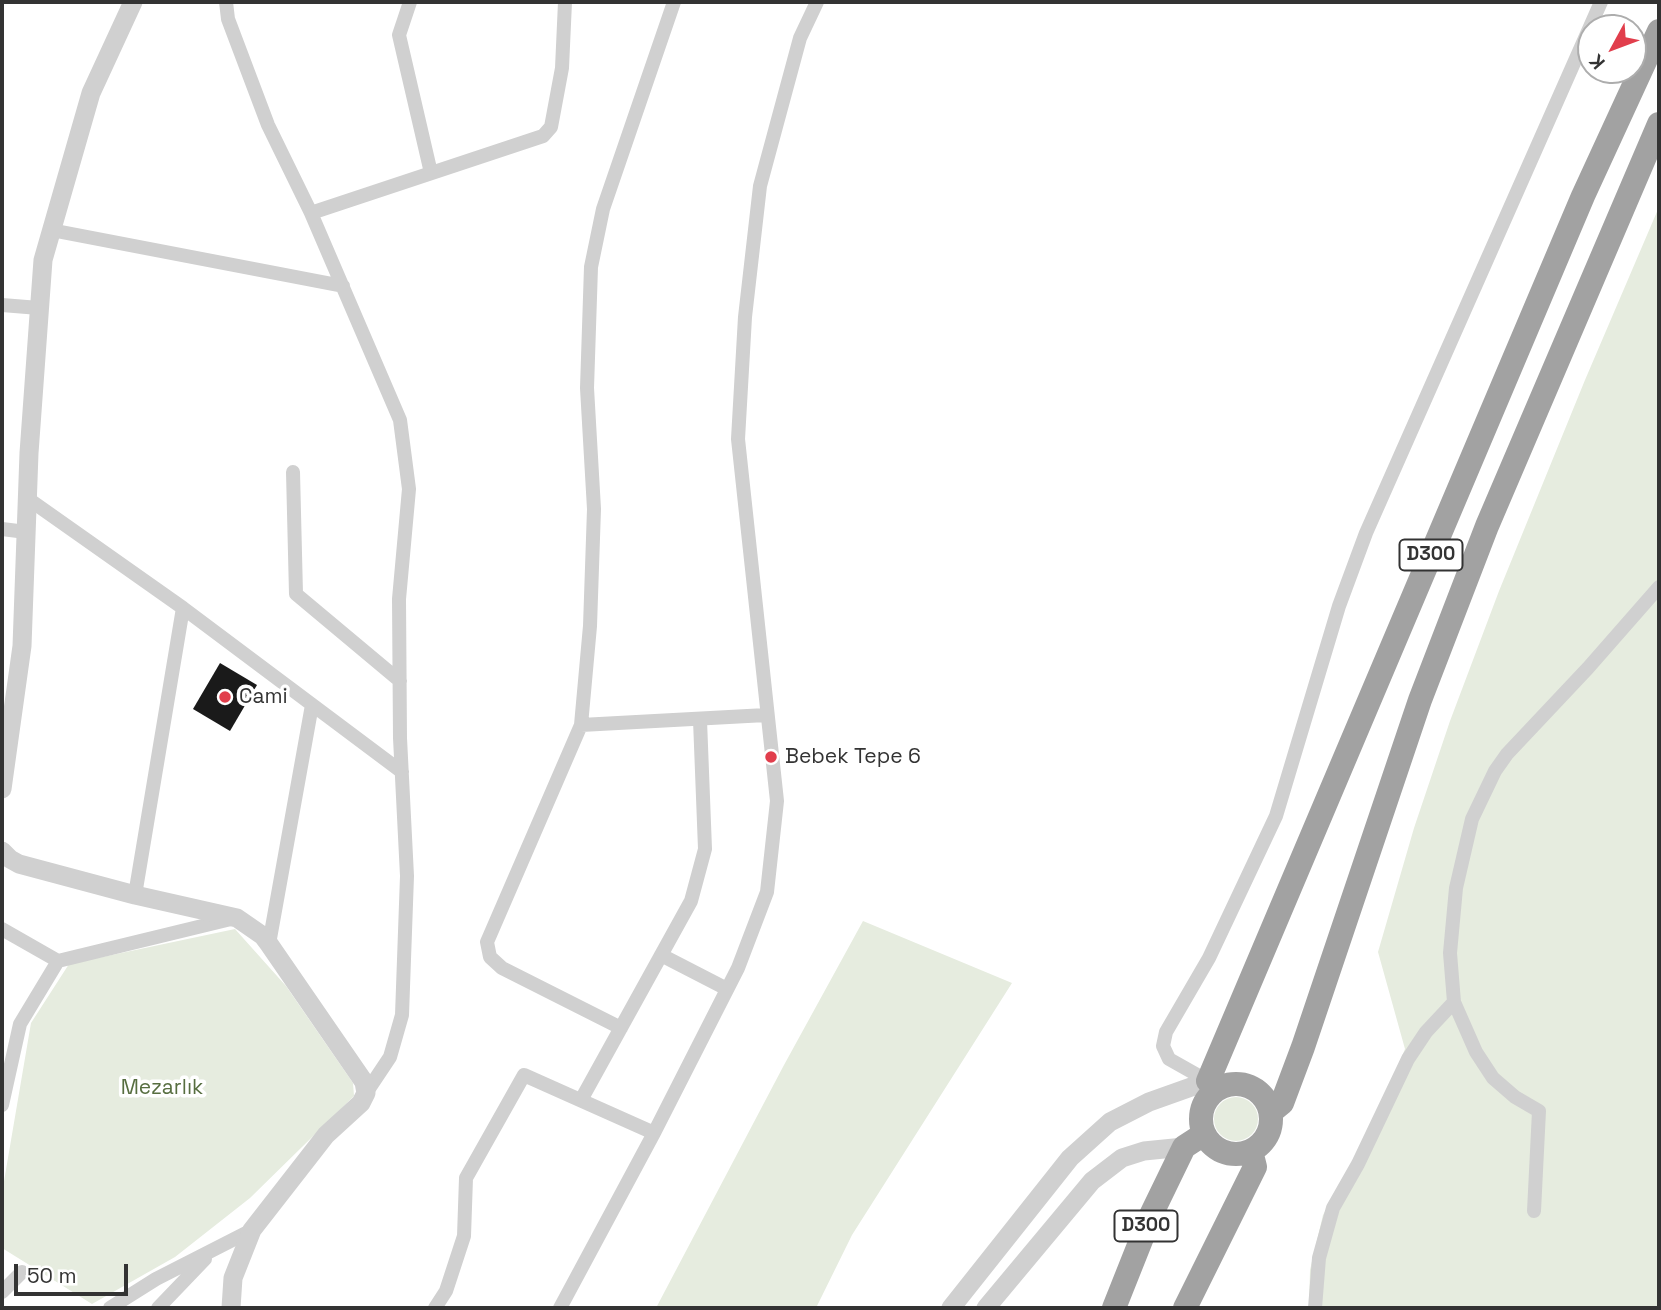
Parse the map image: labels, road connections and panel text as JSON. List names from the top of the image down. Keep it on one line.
{"streets":{"highway":["D300"]},"parks":["Mezarlık"],"places":["Cami","Bebek Tepe 6"],"scale_bar":"50 m","north":"bottom left"}
